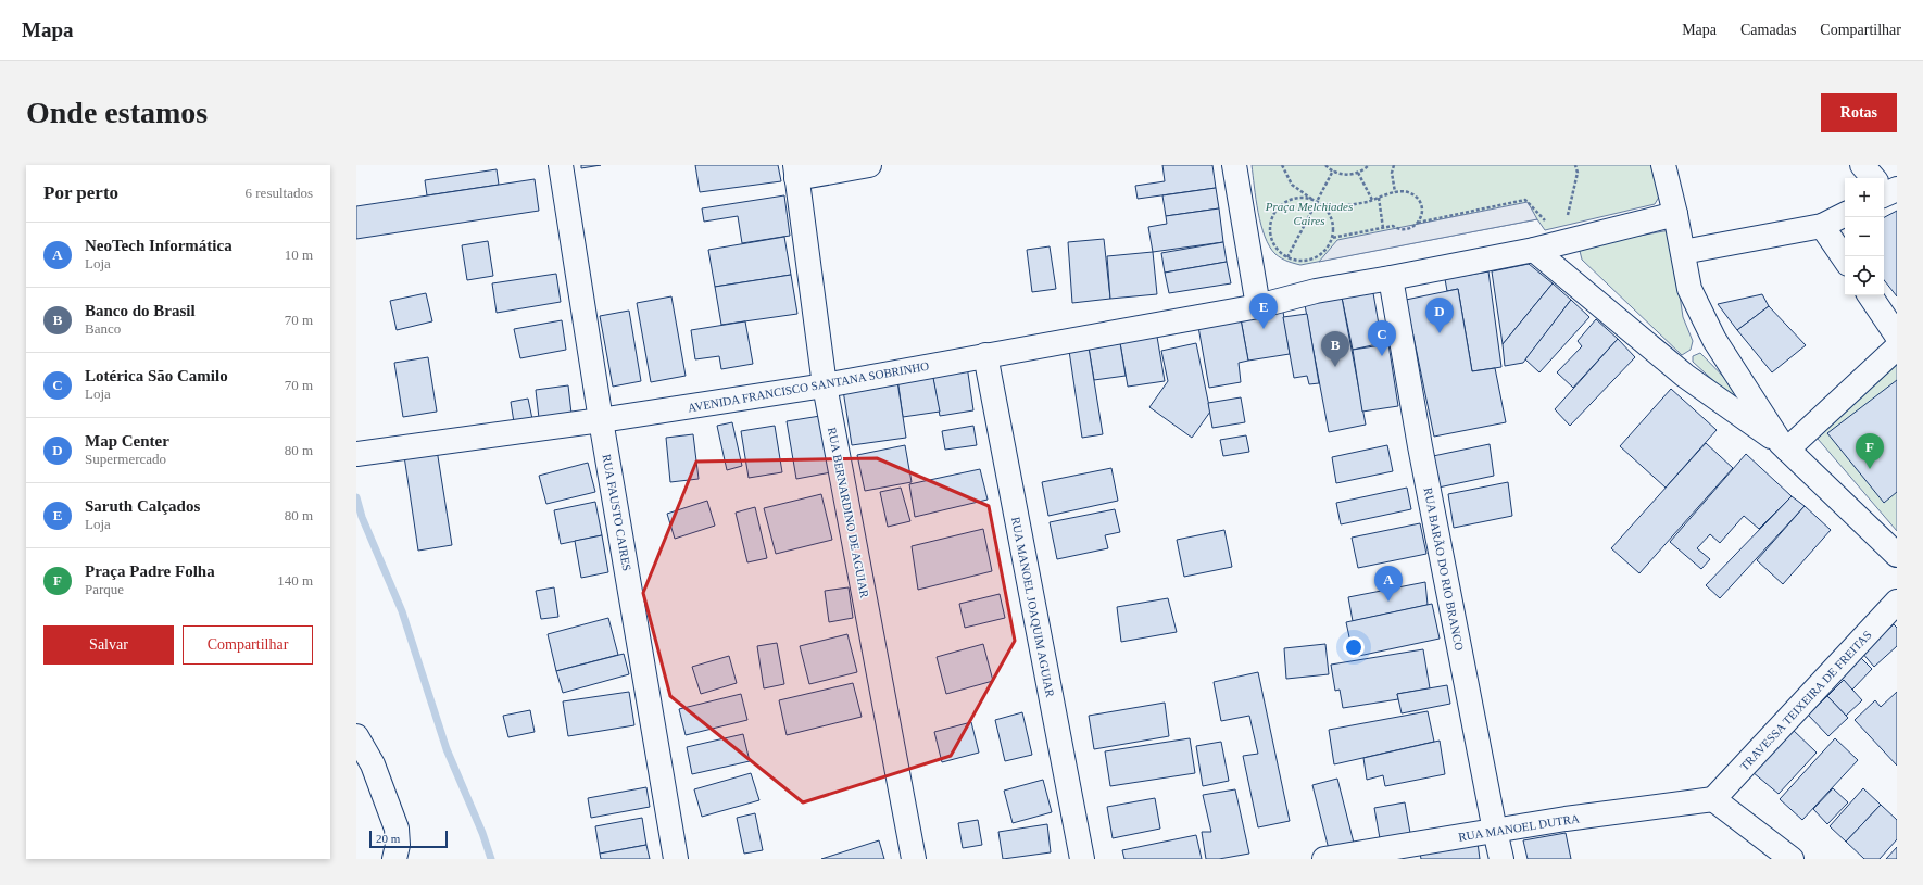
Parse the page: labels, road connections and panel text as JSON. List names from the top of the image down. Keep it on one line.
{"streets":{"street":["AVENIDA FRANCISCO SANTANA SOBRINHO","RUA FAUSTO CAIRES","RUA BERNARDINO DE AGUIAR","RUA BARÃO DO RIO BRANCO","RUA MANOEL JOAQUIM AGUIAR","TRAVESSA TEIXEIRA DE FREITAS","RUA MANOEL DUTRA"]},"crossings":[["AVENIDA FRANCISCO SANTANA SOBRINHO","RUA FAUSTO CAIRES"],["AVENIDA FRANCISCO SANTANA SOBRINHO","RUA BERNARDINO DE AGUIAR"],["AVENIDA FRANCISCO SANTANA SOBRINHO","RUA MANOEL JOAQUIM AGUIAR"],["RUA BARÃO DO RIO BRANCO","RUA MANOEL DUTRA"],["TRAVESSA TEIXEIRA DE FREITAS","RUA MANOEL DUTRA"]],"parks":["Praça Melchiades Caires"],"scale_bar":"20 m","page":{"header":"Mapa","nav":["Mapa","Camadas","Compartilhar"],"buttons":["Rotas",["Salvar","Compartilhar"]],"title":"Onde estamos","heading":["Por perto","6 resultados"],"map_buttons":["+","−"],"list":[{"mark":"A","name":"NeoTech Informática","note":"Loja","value":"10 m"},{"mark":"B","name":"Banco do Brasil","note":"Banco","value":"70 m"},{"mark":"C","name":"Lotérica São Camilo","note":"Loja","value":"70 m"},{"mark":"D","name":"Map Center","note":"Supermercado","value":"80 m"},{"mark":"E","name":"Saruth Calçados","note":"Loja","value":"80 m"},{"mark":"F","name":"Praça Padre Folha","note":"Parque","value":"140 m"}],"pins":["E","D","C","B","F","A"],"scale":"20 m"}}
